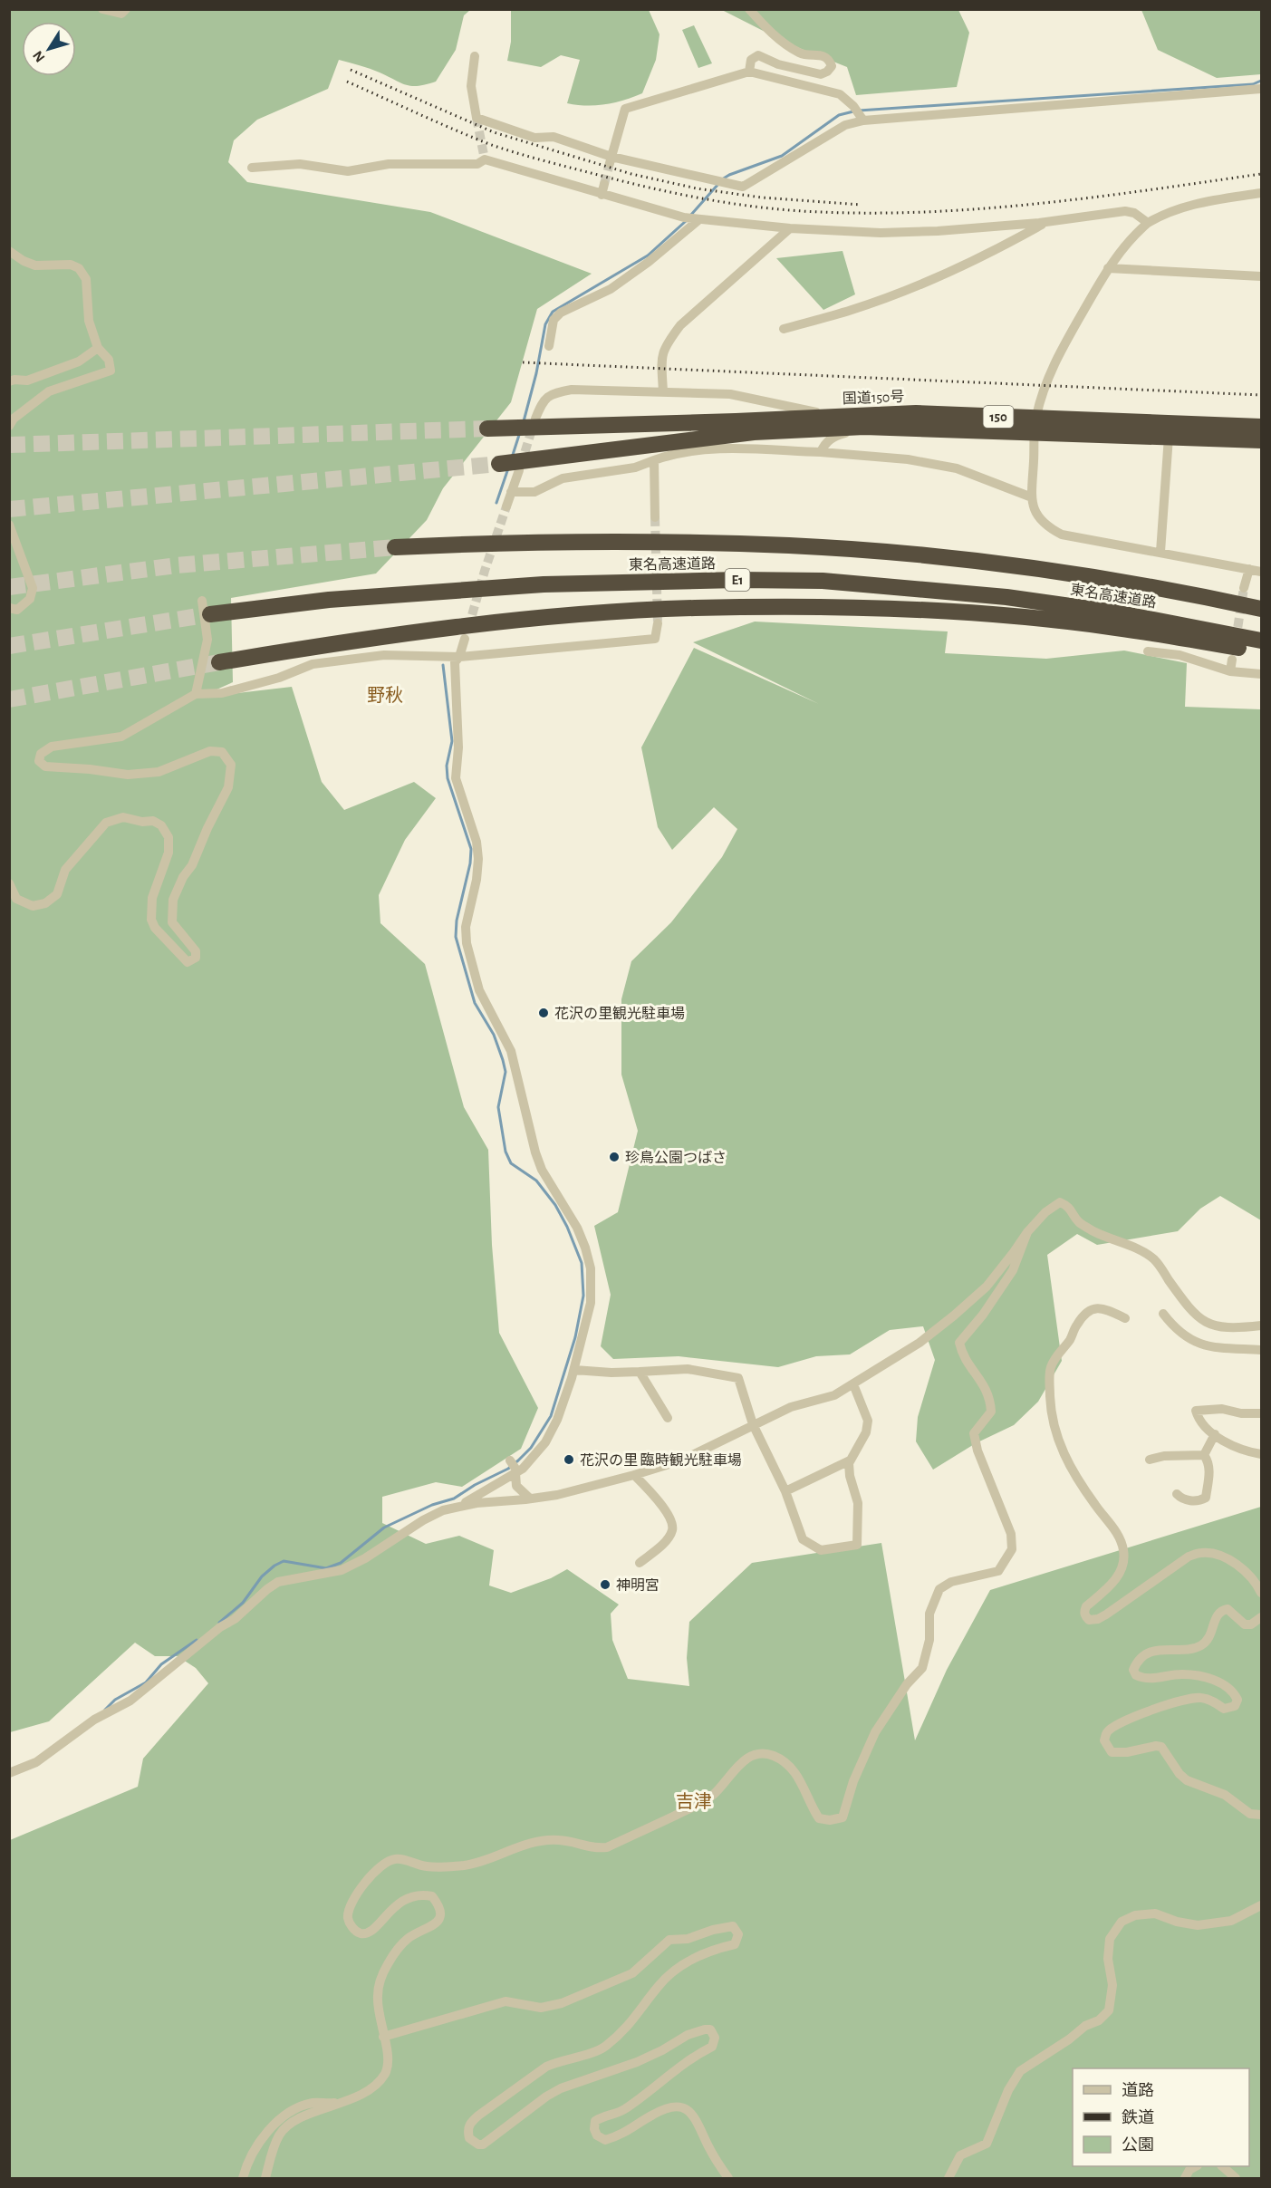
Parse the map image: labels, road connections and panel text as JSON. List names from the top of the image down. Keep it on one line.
{"streets":{"highway":["国道150号","150","東名高速道路","E1"]},"districts":["野秋","吉津"],"places":["花沢の里観光駐車場","珍鳥公園つばさ","花沢の里 臨時観光駐車場","神明宮"],"legend":["道路","鉄道","公園"],"north":"bottom left"}
